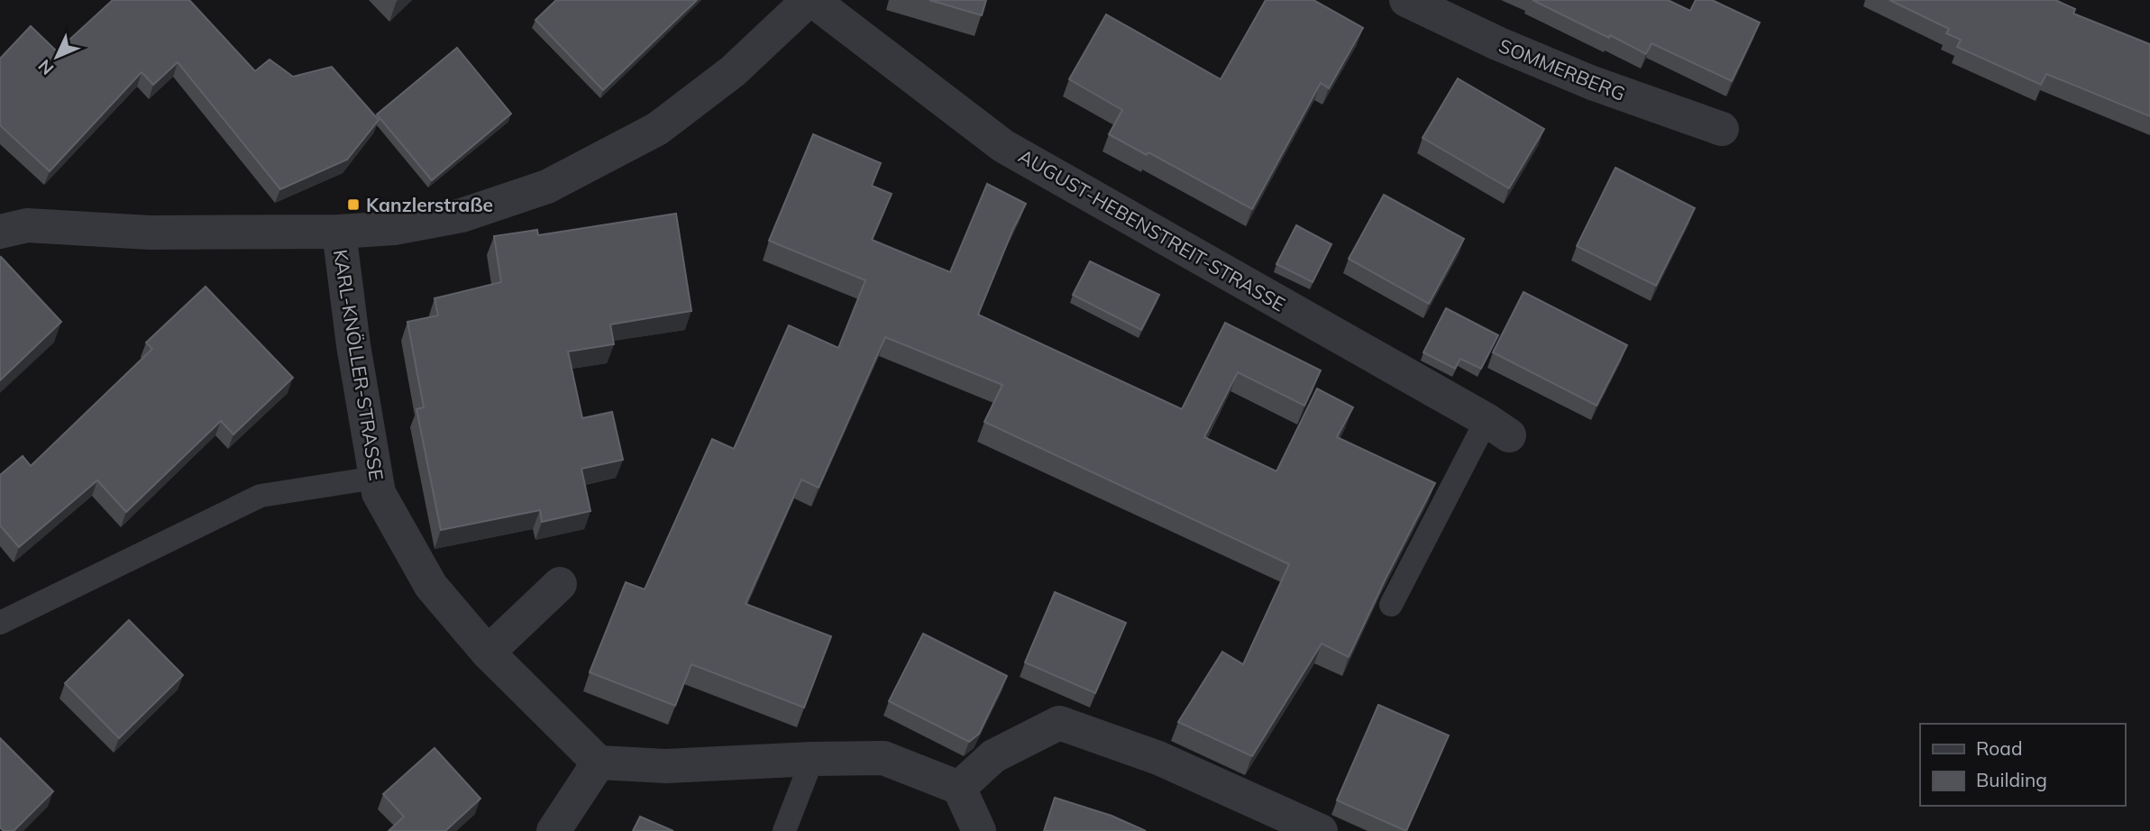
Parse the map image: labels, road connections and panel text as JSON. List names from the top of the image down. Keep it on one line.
{"streets":{"street":["SOMMERBERG","AUGUST-HEBENSTREIT-STRASSE","KARL-KNÖLLER-STRASSE"]},"places":{"transit":["Kanzlerstraße"]},"legend":["Road","Building"],"north":"bottom left"}
